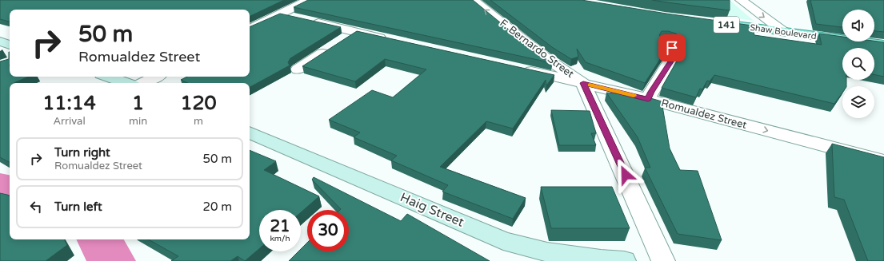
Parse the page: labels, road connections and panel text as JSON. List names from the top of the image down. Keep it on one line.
{"streets":{"main road":["141","Shaw Boulevard","Haig Street"],"street":["F. Bernardo Street","Romualdez Street"]},"crossings":[["F. Bernardo Street","Romualdez Street"]],"one_way":["F. Bernardo Street","Romualdez Street"],"page":{"turn":["50 m","Romualdez Street"],"eta":["11:14","Arrival","1","min","120","m"],"list":[{"name":"Turn right","note":"Romualdez Street","value":"50 m"},{"name":"Turn left","value":"20 m"}],"speed":"21 km/h","limit":"30"}}
